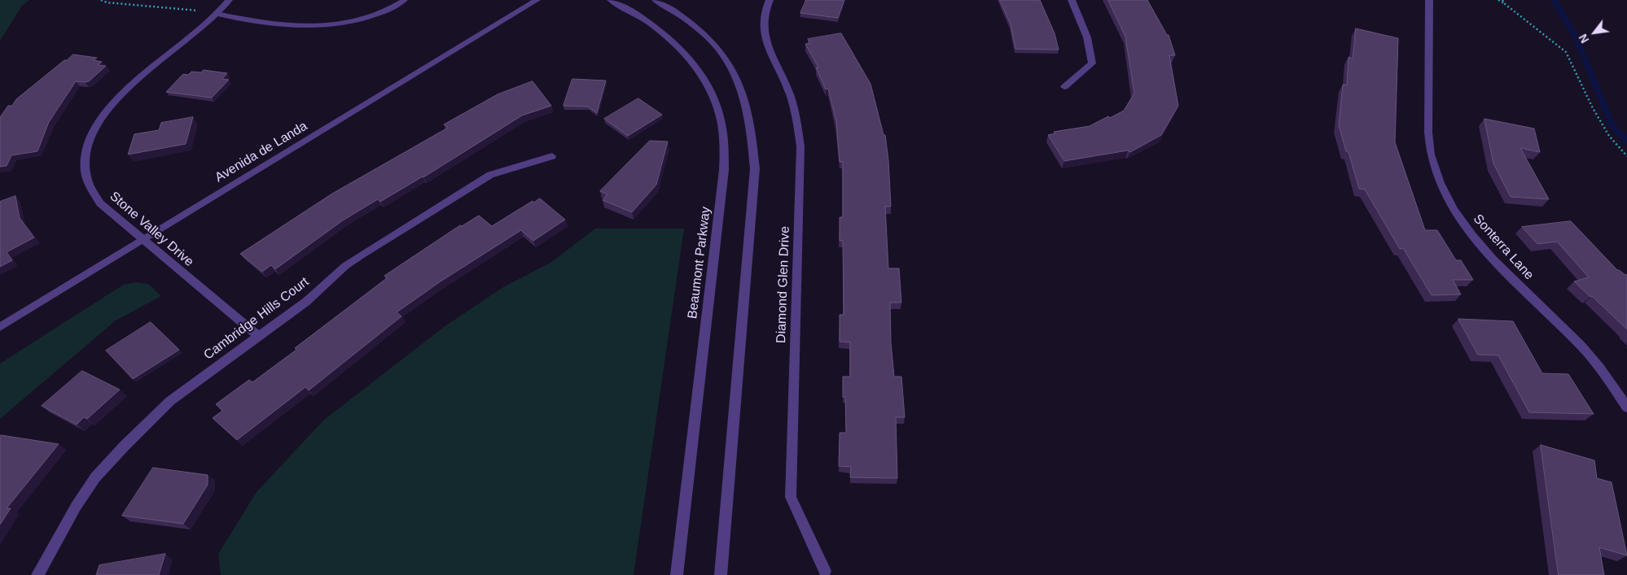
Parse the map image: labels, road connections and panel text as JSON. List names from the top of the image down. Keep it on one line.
{"streets":{"street":["Avenida de Landa","Stone Valley Drive","Sonterra Lane","Beaumont Parkway","Diamond Glen Drive","Cambridge Hills Court"]},"crossings":[["Avenida de Landa","Stone Valley Drive"],["Stone Valley Drive","Cambridge Hills Court"]],"north":"bottom left"}
